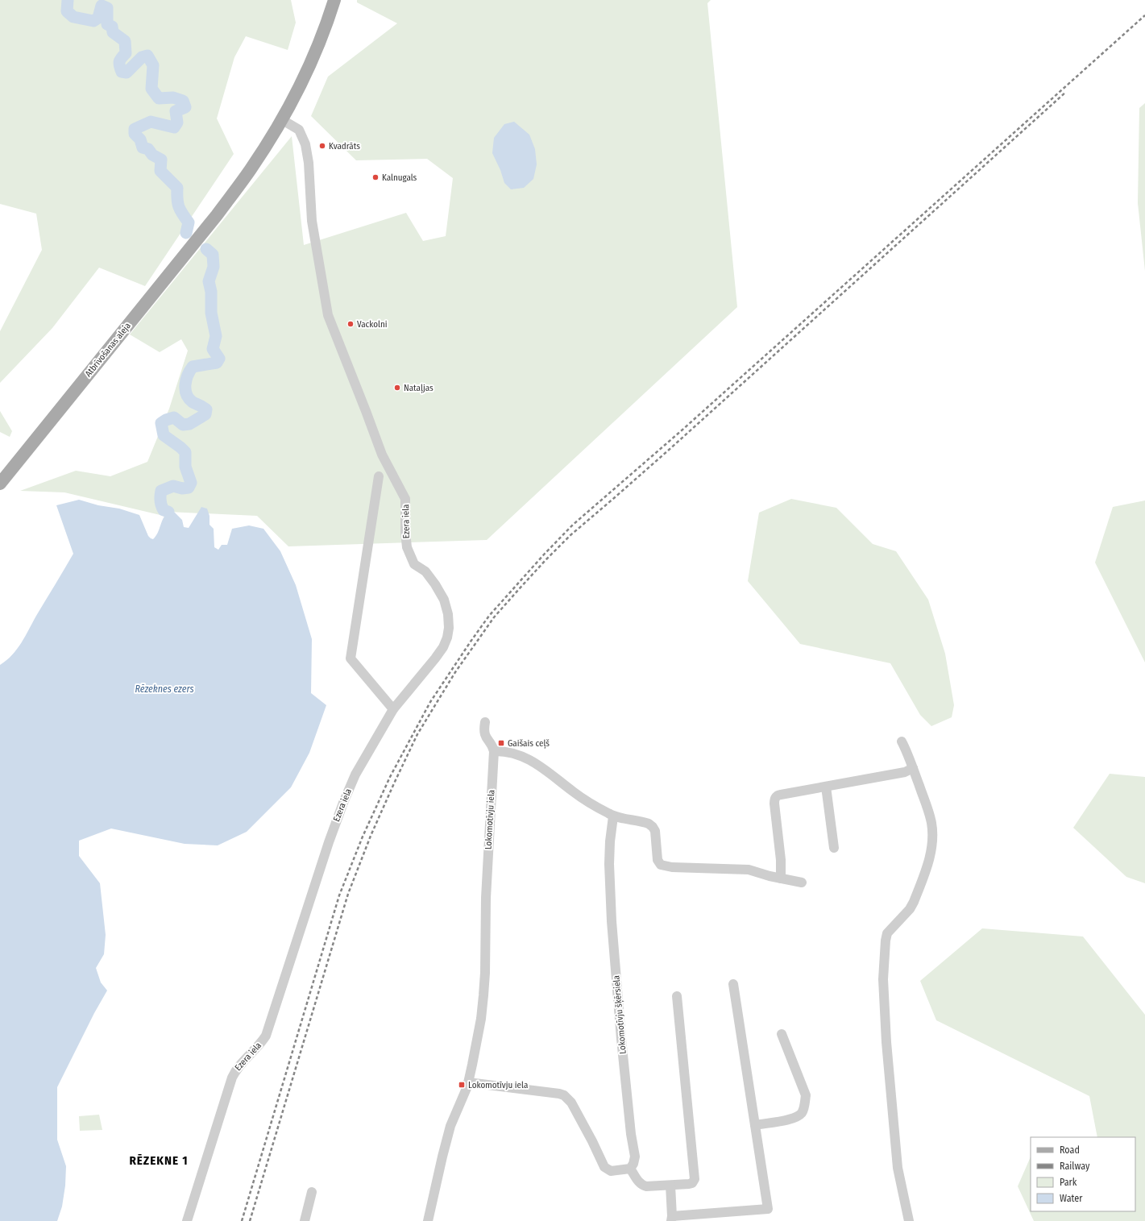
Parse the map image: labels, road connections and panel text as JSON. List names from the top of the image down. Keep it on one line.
{"streets":{"main road":["Atbrīvošanas aleja"],"street":["Ezera iela","Lokomotīvju iela","Lokomotīvju šķērsiela"]},"crossings":[["Atbrīvošanas aleja","Ezera iela"]],"districts":["RĒZEKNE 1"],"water":["Rēzeknes ezers"],"places":{"other":["Kvadrāts","Kalnugals","Vackolni","Nataļjas"],"transit":["Gaišais ceļš","Lokomotīvju iela"]},"legend":["Road","Railway","Park","Water"]}
